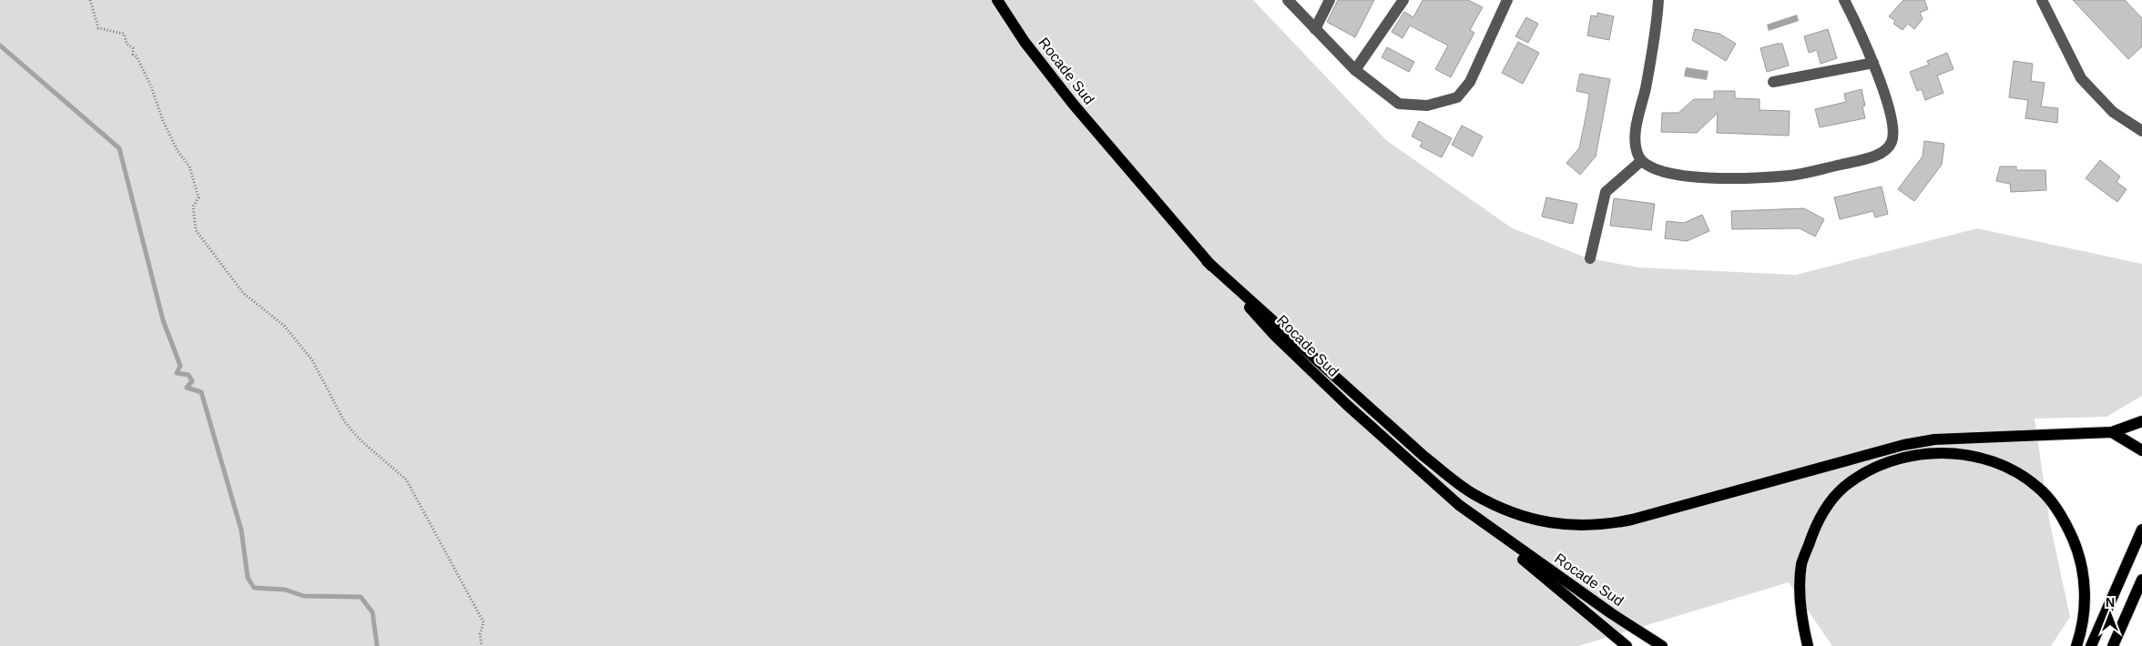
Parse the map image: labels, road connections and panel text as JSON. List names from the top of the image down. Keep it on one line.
{"streets":{"main road":["Rocade Sud"]},"north":"top"}
